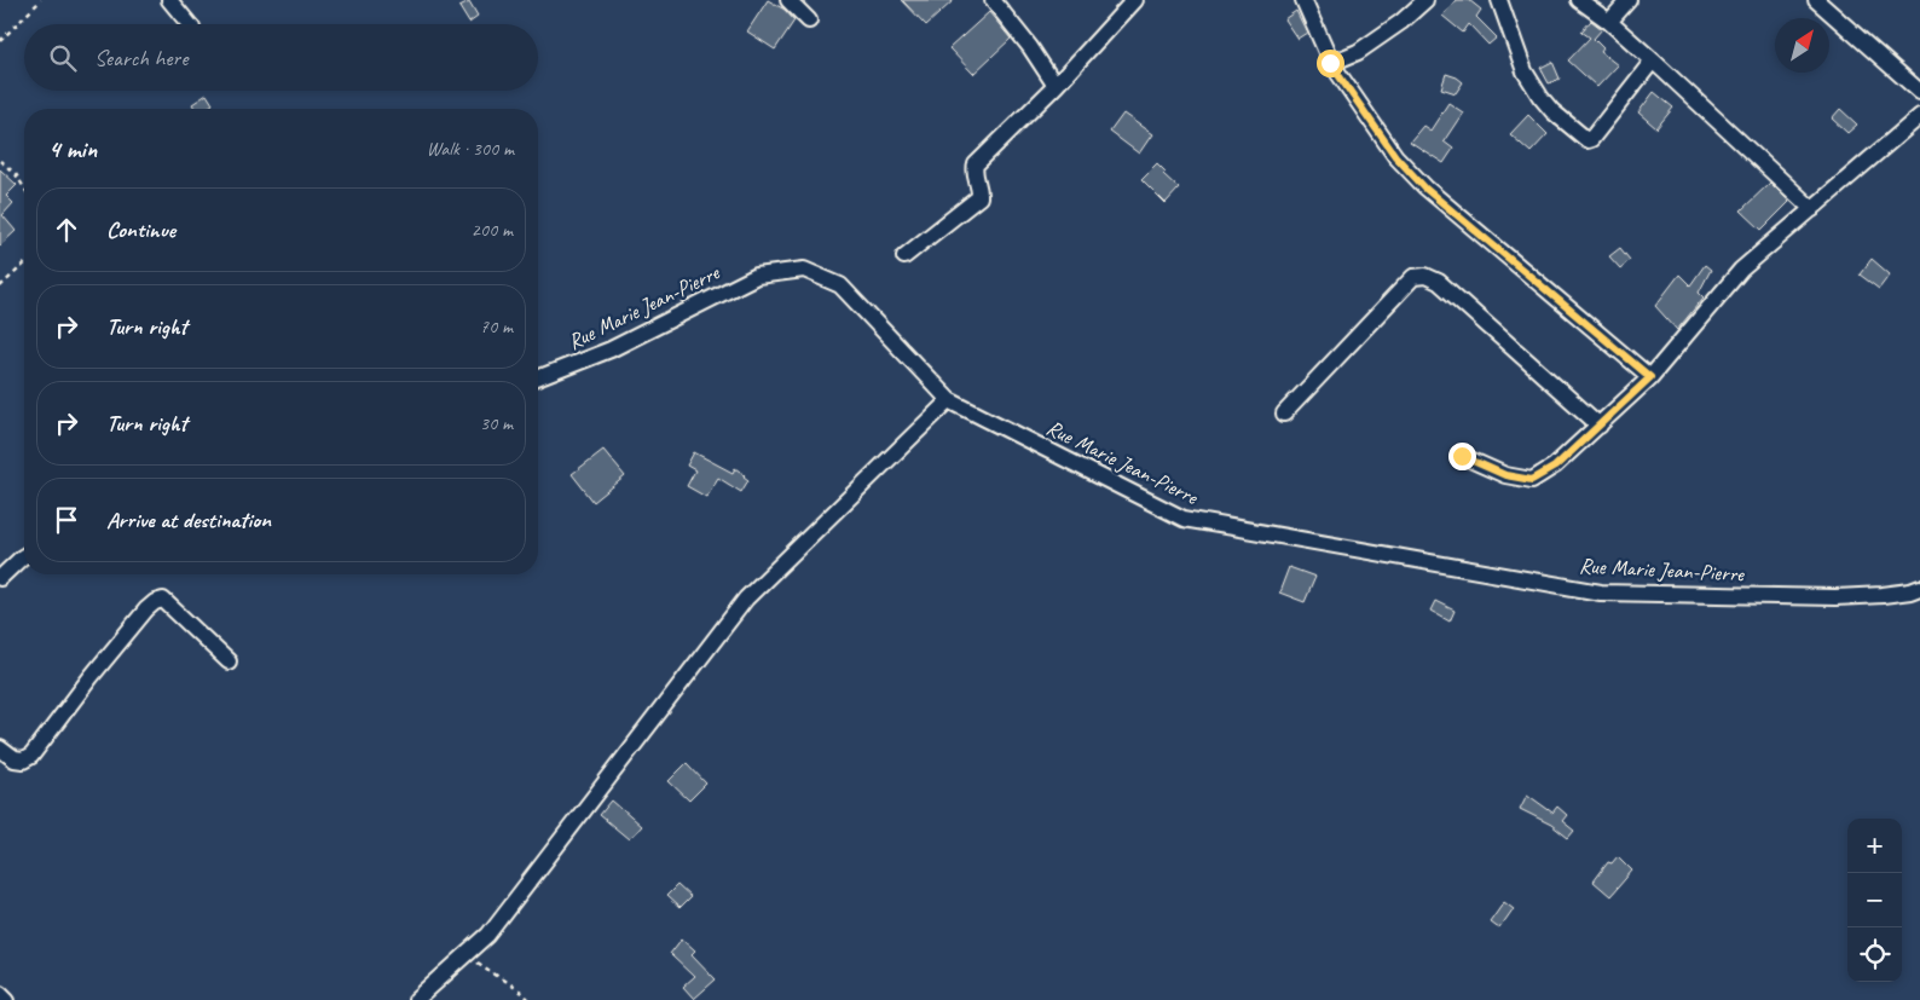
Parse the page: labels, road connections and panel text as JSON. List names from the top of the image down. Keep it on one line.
{"streets":{"street":["Rue Marie Jean-Pierre"]},"north":"top right","page":{"search":"Search here","heading":["4 min","Walk · 300 m"],"list":[["Continue","200 m"],["Turn right","70 m"],["Turn right","30 m"],"Arrive at destination"],"map_buttons":["+","−"]}}
